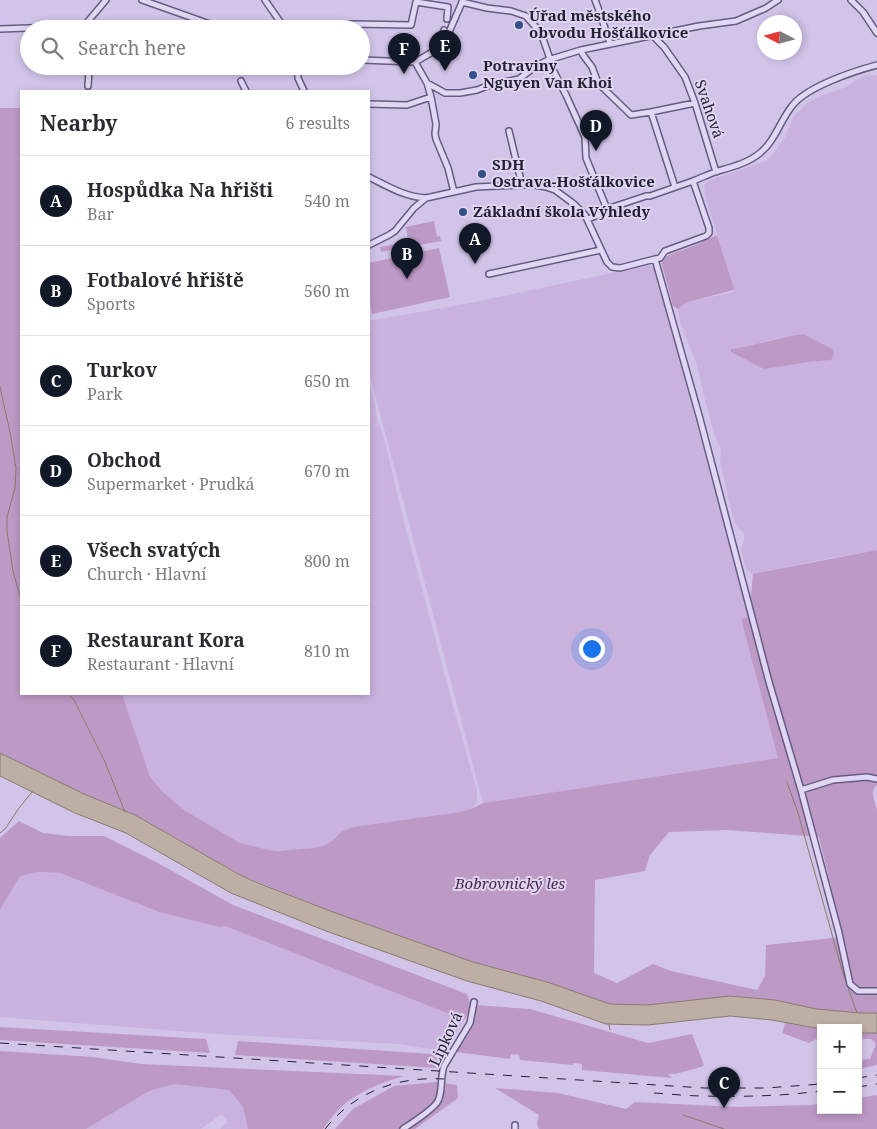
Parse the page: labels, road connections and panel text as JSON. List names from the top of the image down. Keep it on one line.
{"streets":{"street":["Svahová","Lipková"]},"parks":["Bobrovnický les"],"places":["Úřad městského obvodu Hošťálkovice","Potraviny Nguyen Van Khoi","SDH Ostrava-Hošťálkovice","Základní škola Výhledy"],"north":"left","page":{"search":"Search here","pins":["E","F","D","A","B","C"],"heading":["Nearby","6 results"],"list":[{"mark":"A","name":"Hospůdka Na hřišti","note":"Bar","value":"540 m"},{"mark":"B","name":"Fotbalové hřiště","note":"Sports","value":"560 m"},{"mark":"C","name":"Turkov","note":"Park","value":"650 m"},{"mark":"D","name":"Obchod","note":"Supermarket · Prudká","value":"670 m"},{"mark":"E","name":"Všech svatých","note":"Church · Hlavní","value":"800 m"},{"mark":"F","name":"Restaurant Kora","note":"Restaurant · Hlavní","value":"810 m"}],"map_buttons":["+","−"]}}
